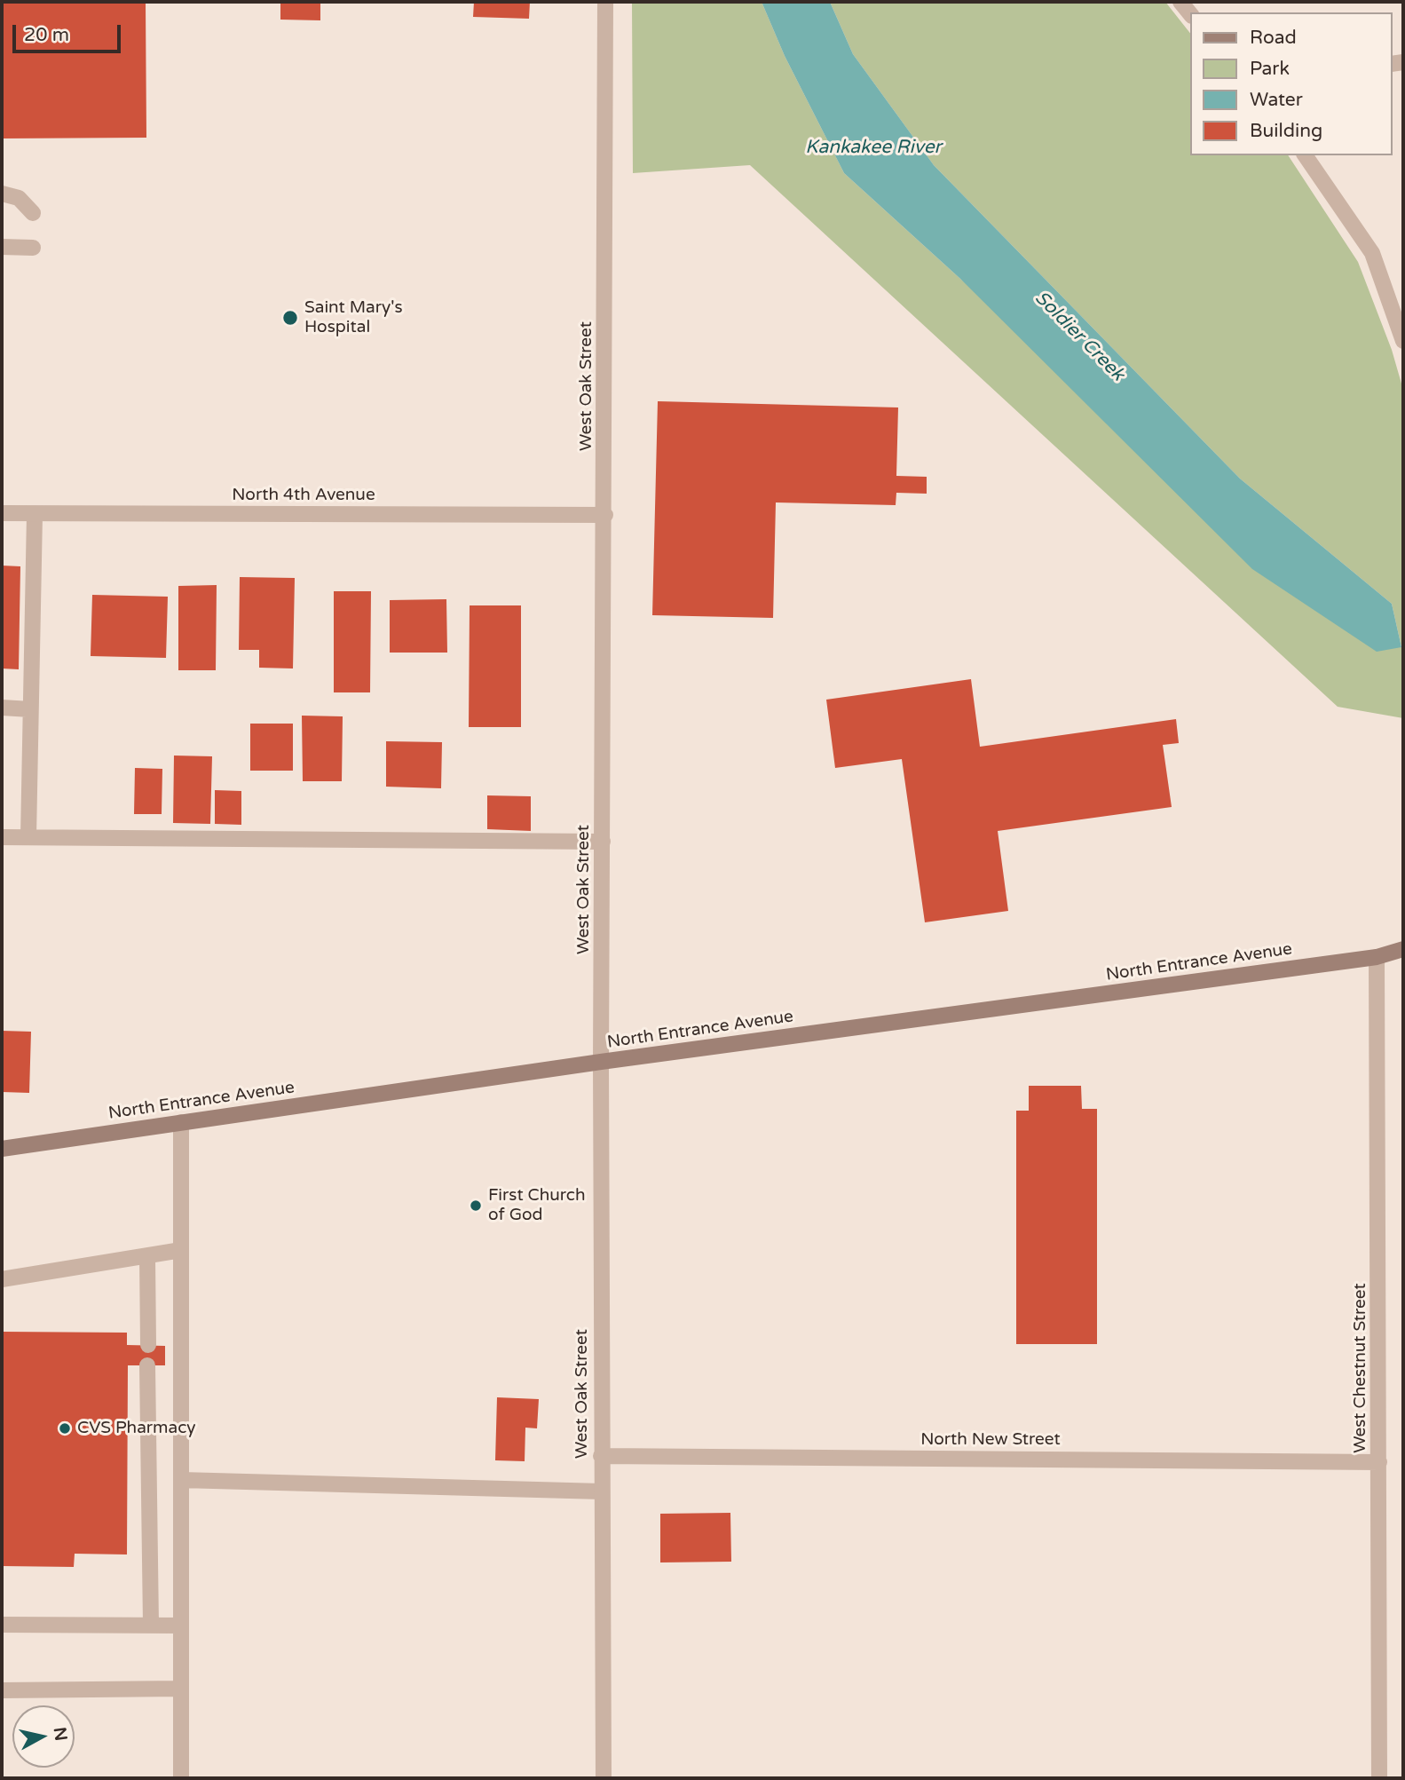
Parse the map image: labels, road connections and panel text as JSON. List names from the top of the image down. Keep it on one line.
{"streets":{"main road":["North Entrance Avenue"],"street":["West Oak Street","North 4th Avenue","West Chestnut Street","North New Street"]},"crossings":[["West Oak Street","North 4th Avenue"],["West Oak Street","North Entrance Avenue"],["West Oak Street","North New Street"],["North Entrance Avenue","West Chestnut Street"],["West Chestnut Street","North New Street"]],"water":["Kankakee River","Soldier Creek"],"places":["Saint Mary's Hospital","First Church of God","CVS Pharmacy"],"legend":["Road","Park","Water","Building"],"scale_bar":"20 m","north":"right"}
